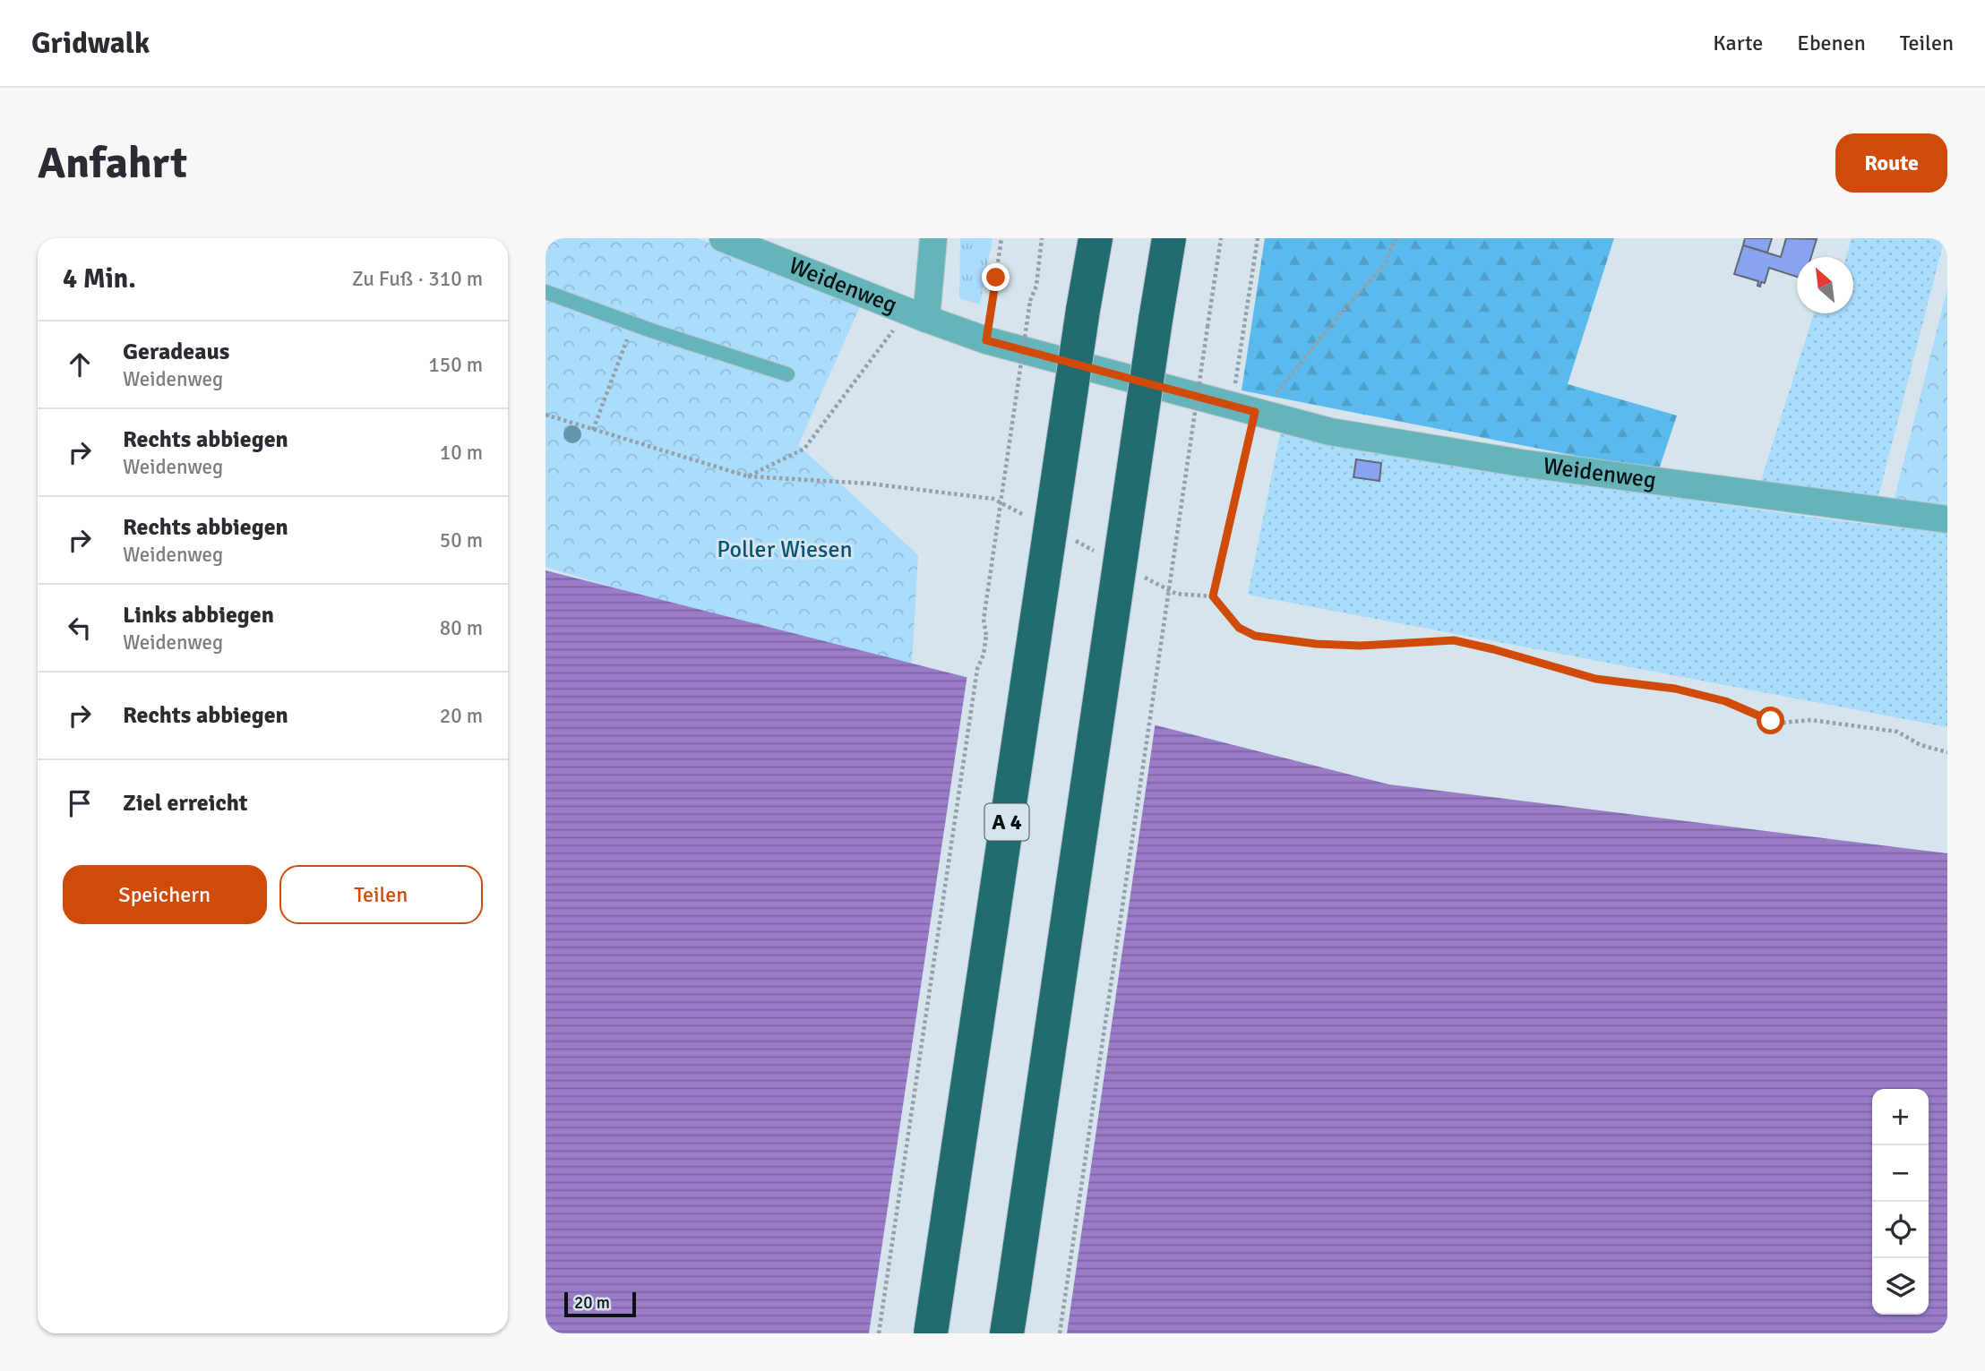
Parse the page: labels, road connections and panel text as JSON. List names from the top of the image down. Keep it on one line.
{"streets":{"highway":["A 4"],"street":["Weidenweg"]},"parks":["Poller Wiesen"],"scale_bar":"20 m","north":"top left","page":{"header":"Gridwalk","nav":["Karte","Ebenen","Teilen"],"buttons":["Route",["Speichern","Teilen"]],"title":"Anfahrt","heading":["4 Min.","Zu Fuß · 310 m"],"list":[["Geradeaus","Weidenweg","150 m"],["Rechts abbiegen","Weidenweg","10 m"],["Rechts abbiegen","Weidenweg","50 m"],["Links abbiegen","Weidenweg","80 m"],["Rechts abbiegen","20 m"],"Ziel erreicht"],"map_buttons":["+","−"],"scale":"20 m"}}
